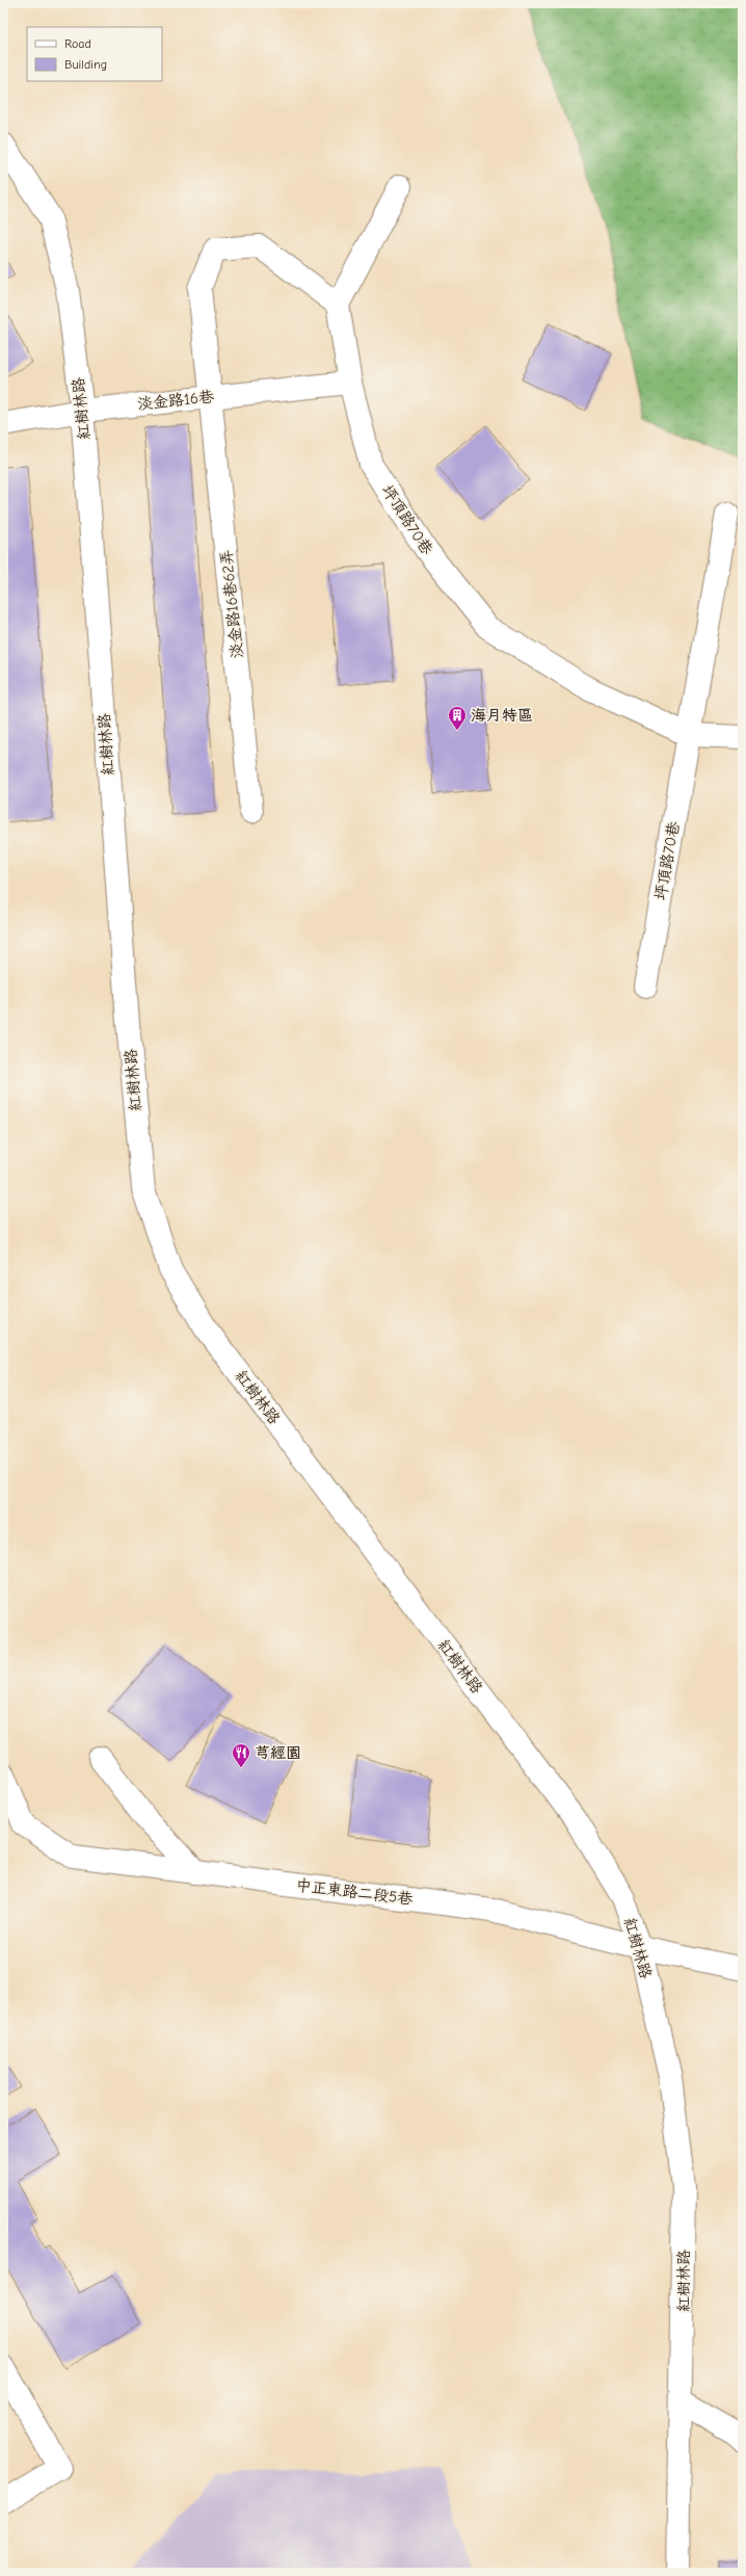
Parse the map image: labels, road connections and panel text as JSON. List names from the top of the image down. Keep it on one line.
{"streets":{"street":["淡金路16巷","紅樹林路","坪頂路70巷","淡金路16巷62弄","中正東路二段5巷"]},"crossings":[["淡金路16巷","紅樹林路"],["淡金路16巷","坪頂路70巷"],["淡金路16巷","淡金路16巷62弄"],["紅樹林路","中正東路二段5巷"],["坪頂路70巷","淡金路16巷62弄"]],"places":{"building":["海月特區"],"restaurant":["芎經園"]},"legend":["Road","Building"]}
